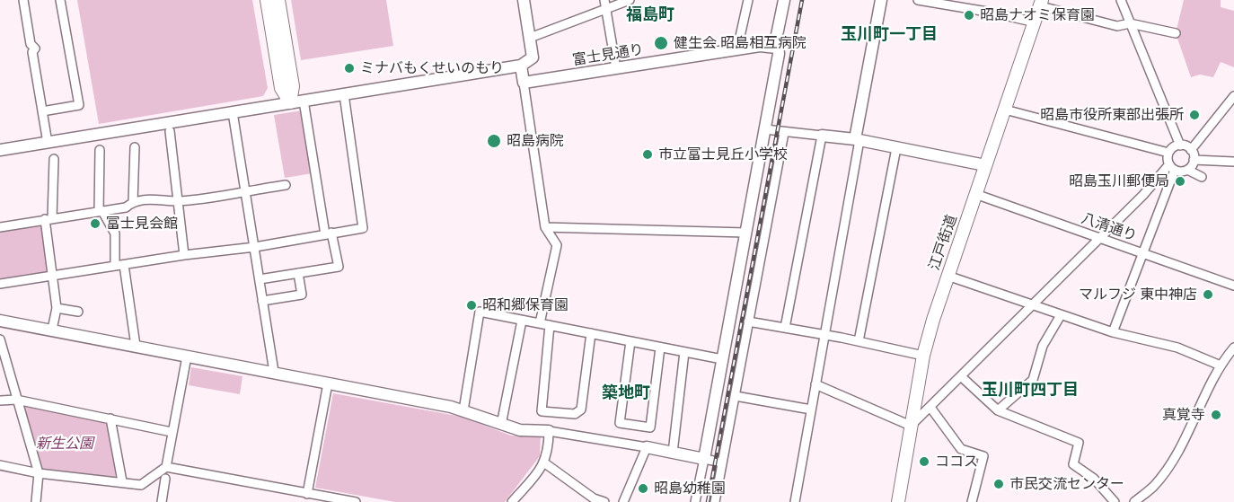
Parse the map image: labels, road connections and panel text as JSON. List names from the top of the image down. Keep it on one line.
{"streets":{"main road":["江戸街道"],"street":["富士見通り","八清通り"]},"crossings":[["八清通り","江戸街道"]],"districts":["福島町","玉川町一丁目","玉川町四丁目","築地町"],"parks":["新生公園"],"places":["昭島ナオミ保育園","健生会 昭島相互病院","ミナバもくせいのもり","昭島市役所東部出張所","昭島病院","市立富士見丘小学校","昭島玉川郵便局","富士見会館","マルフジ 東中神店","昭和郷保育園","真覚寺","ココス","市民交流センター","昭島幼稚園"]}
